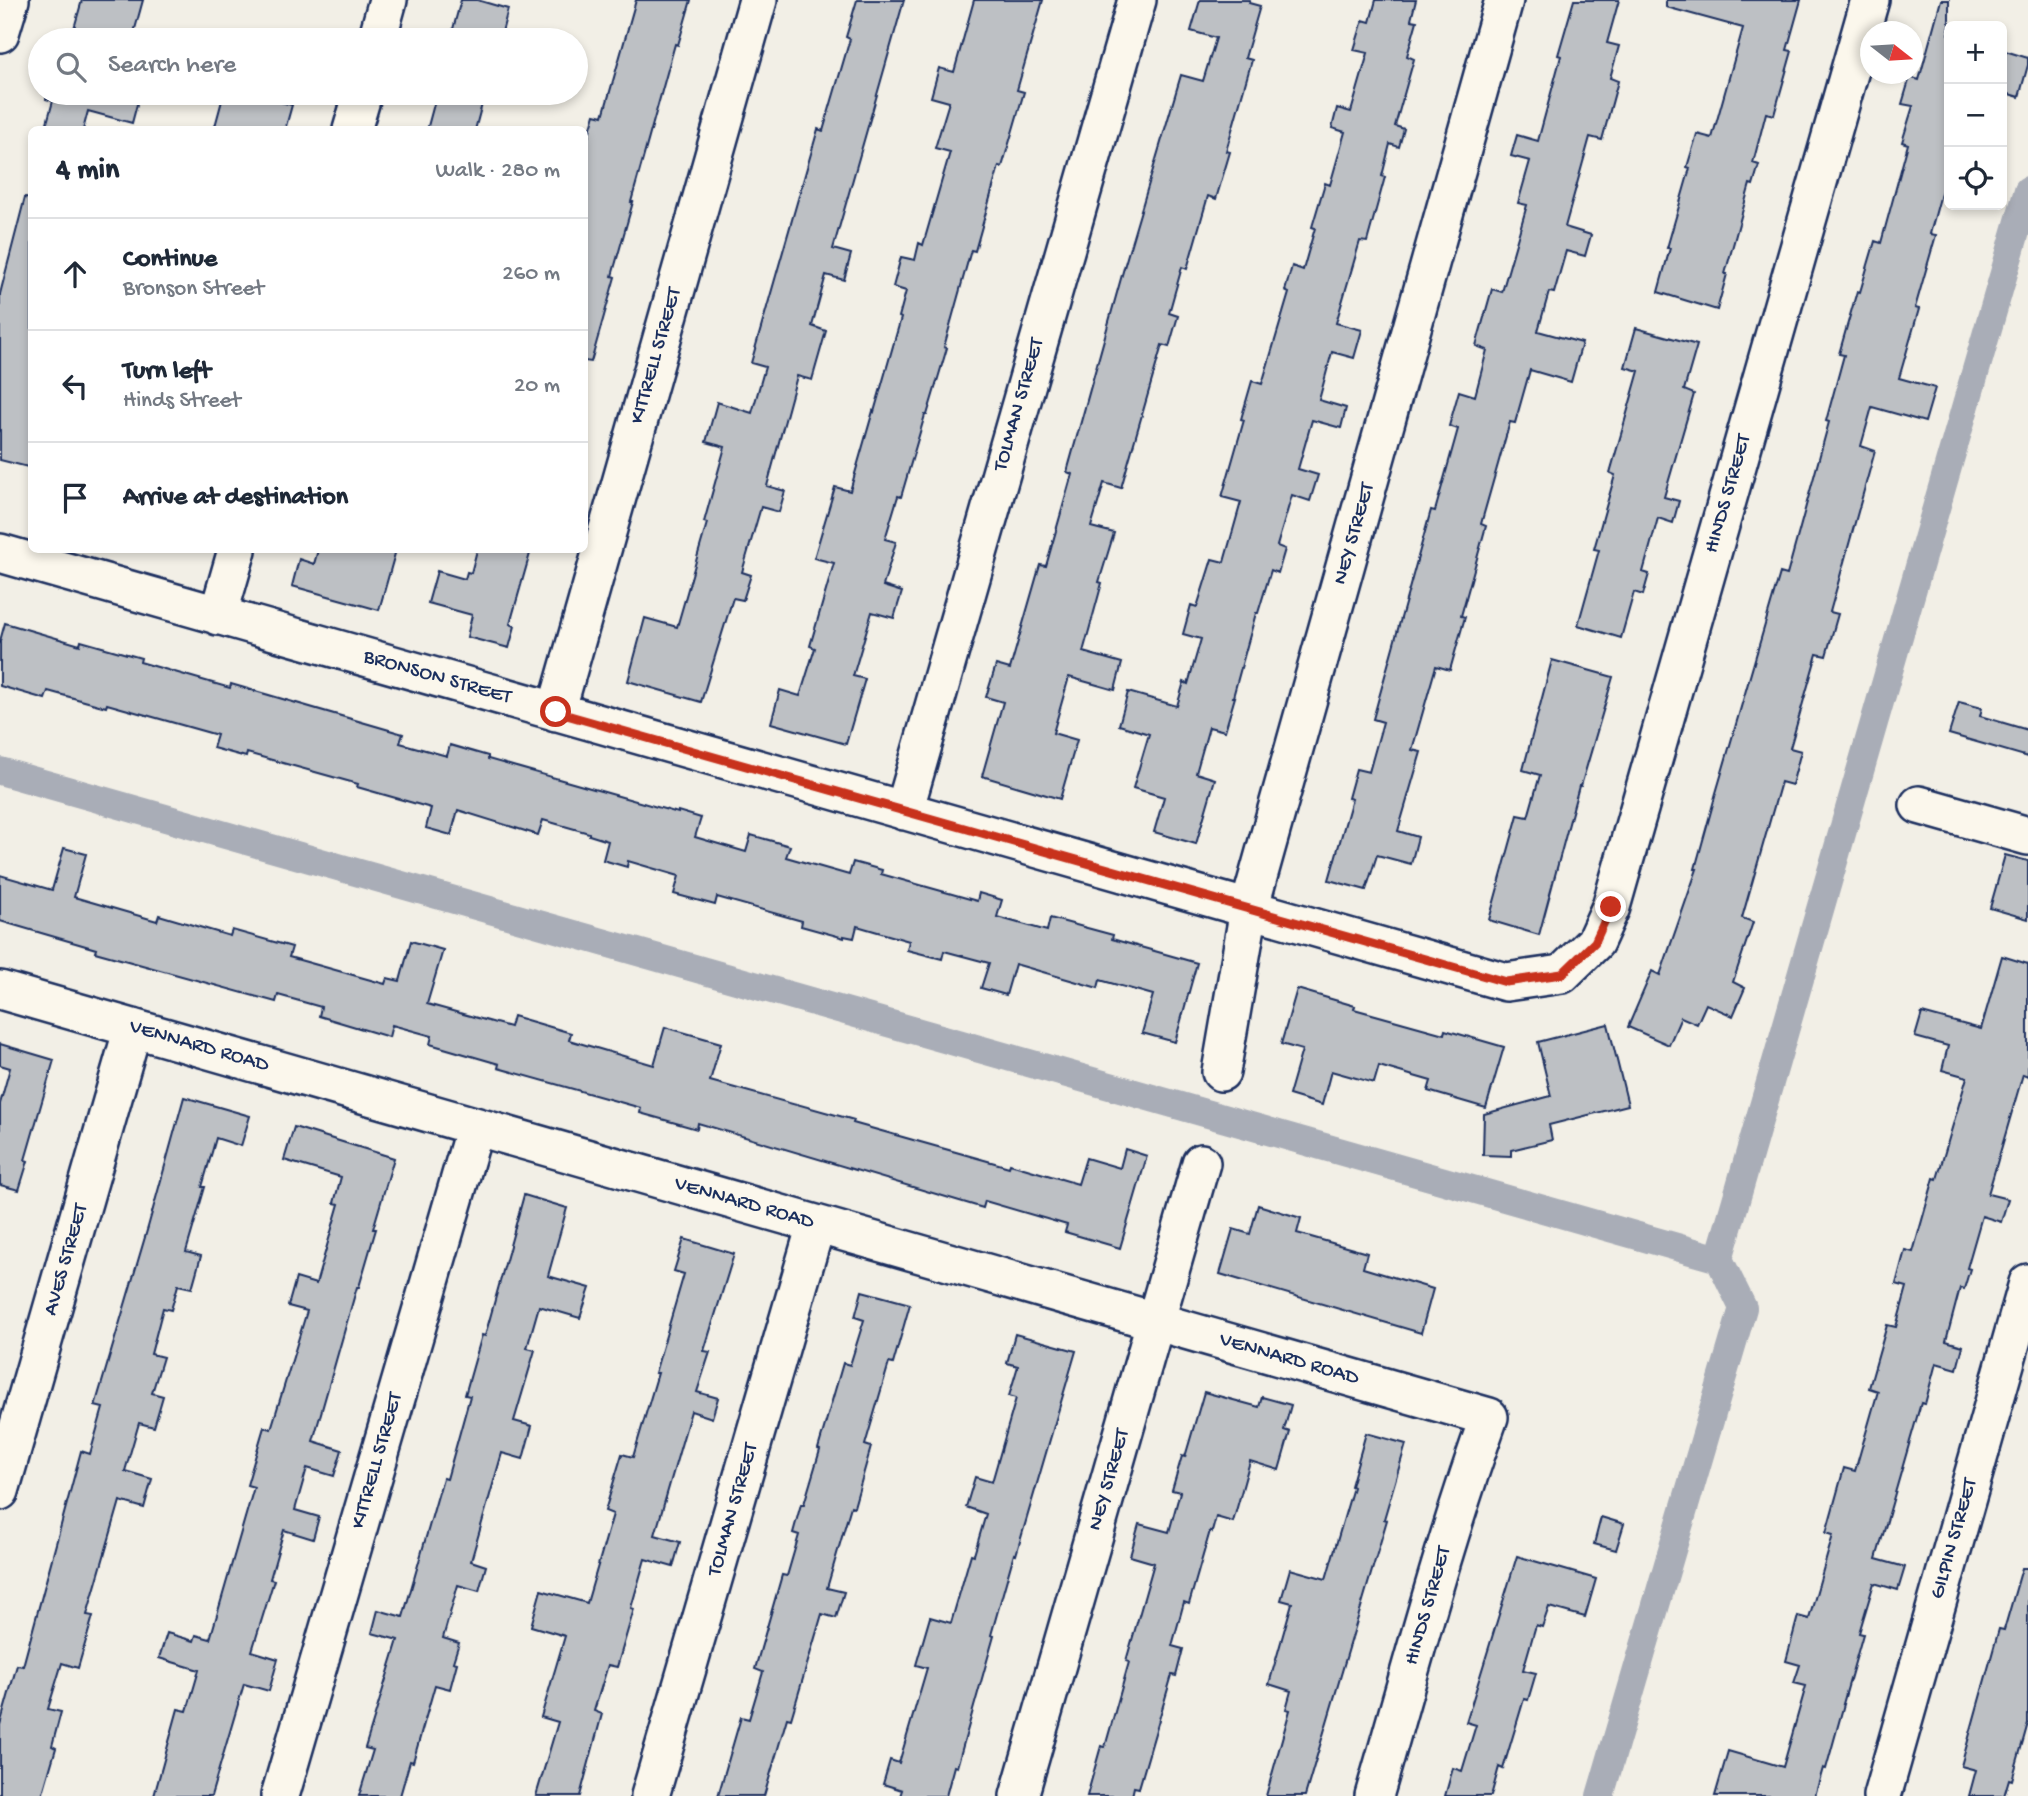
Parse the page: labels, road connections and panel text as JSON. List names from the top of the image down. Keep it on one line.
{"streets":{"street":["KITTRELL STREET","TOLMAN STREET","HINDS STREET","NEY STREET","BRONSON STREET","VENNARD ROAD","AVES STREET","GILPIN STREET"]},"crossings":[["KITTRELL STREET","BRONSON STREET"],["KITTRELL STREET","VENNARD ROAD"],["TOLMAN STREET","BRONSON STREET"],["TOLMAN STREET","VENNARD ROAD"],["HINDS STREET","BRONSON STREET"],["HINDS STREET","VENNARD ROAD"],["NEY STREET","BRONSON STREET"],["NEY STREET","VENNARD ROAD"],["VENNARD ROAD","AVES STREET"]],"north":"right","page":{"map_buttons":["+","−"],"search":"Search here","heading":["4 min","Walk · 280 m"],"list":[["Continue","Bronson Street","260 m"],["Turn left","Hinds Street","20 m"],"Arrive at destination"]}}
